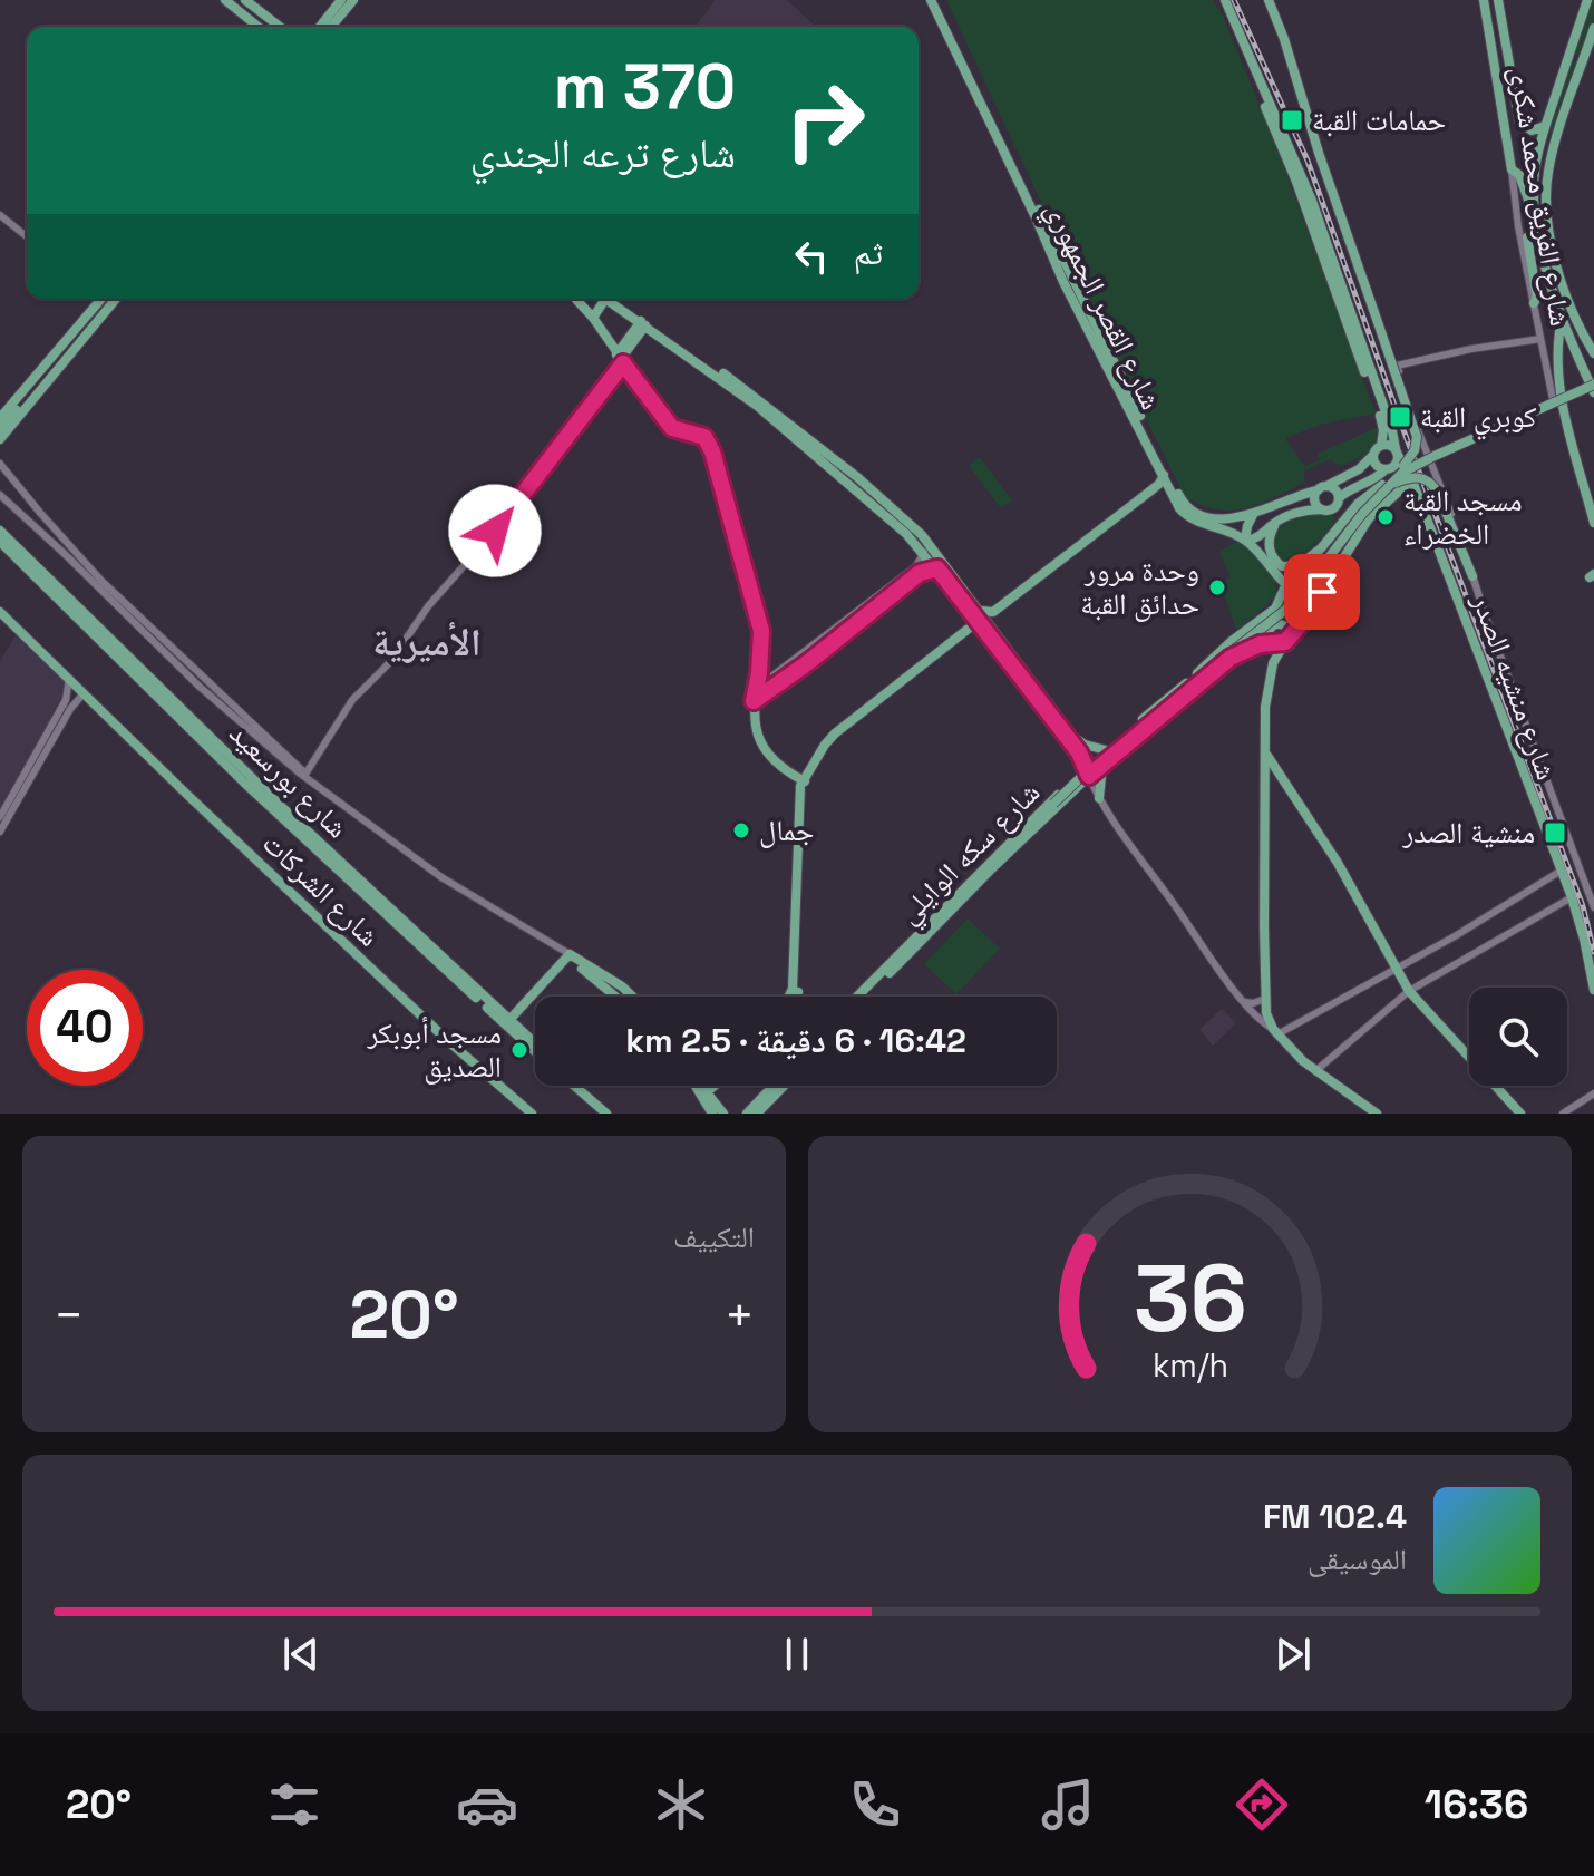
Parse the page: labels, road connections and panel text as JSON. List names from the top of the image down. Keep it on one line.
{"streets":{"main road":["شارع الفريق محمد شكرى","شارع القصر الجمهوري","شارع منشيه الصدر","شارع بورسعيد","شارع سكه الوايلي","شارع الشركات"]},"crossings":[["شارع القصر الجمهوري","شارع سكه الوايلي"],["شارع منشيه الصدر","شارع سكه الوايلي"]],"districts":["الأميرية"],"places":{"transit":["حمامات القبة","كوبري القبة","منشية الصدر"],"other":["مسجد القبة الخضراء","وحدة مرور حدائق القبة","جمال","مسجد أبوبكر الصديق"]},"page":{"turn":["370 m","شارع ترعه الجندي"],"then":"ثم","limit":"40","trip":"16:42 · 6 دقيقة · 2.5 km","tile":"التكييف","heat":["−","20°","+"],"song":["102.4 FM","الموسيقى"],"tabs":["16:36","20°"],"gauge":["36","km/h"]}}
